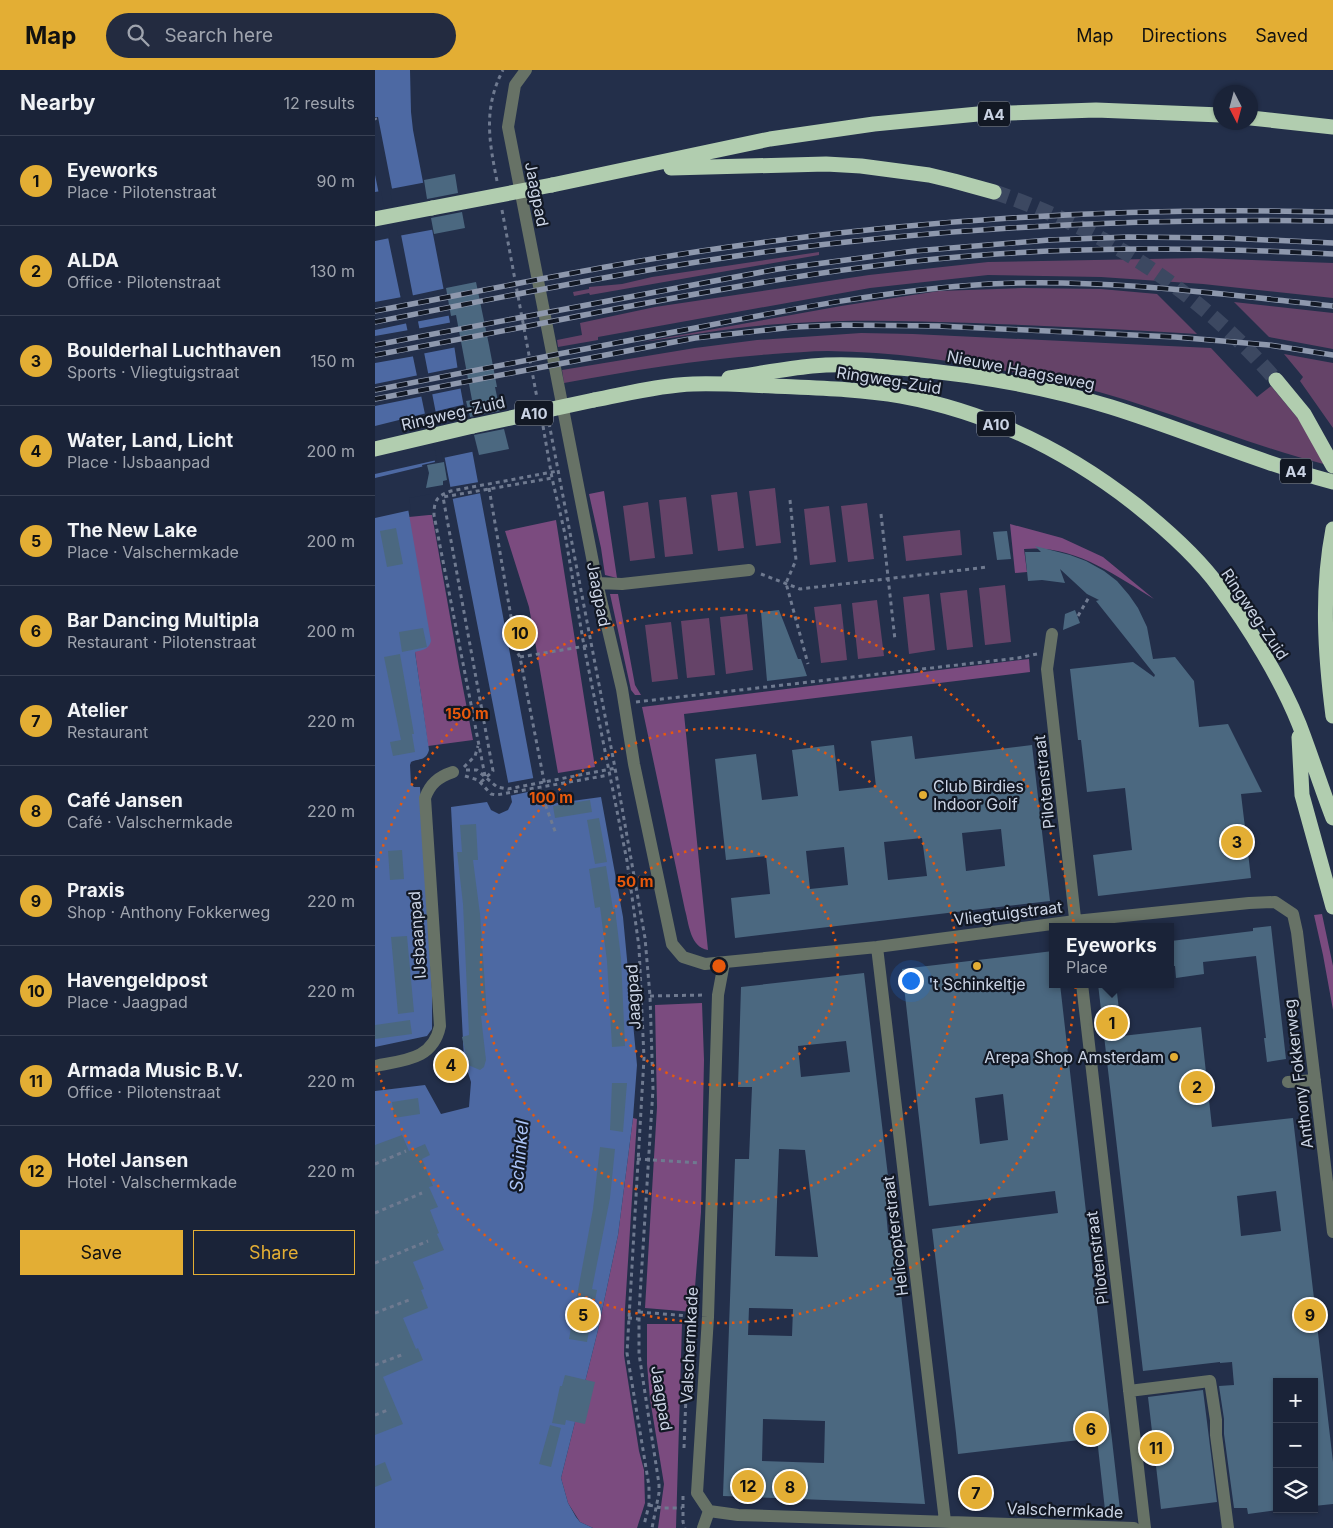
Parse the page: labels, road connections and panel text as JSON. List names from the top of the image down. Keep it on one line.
{"streets":{"highway":["A4","Nieuwe Haagseweg","Ringweg-Zuid","A10"],"street":["Jaagpad","Pilotenstraat","Vliegtuigstraat","IJsbaanpad","Anthony Fokkerweg","Helicopterstraat","Valschermkade"]},"crossings":[["Jaagpad","Vliegtuigstraat"],["Jaagpad","Valschermkade"],["Nieuwe Haagseweg","Ringweg-Zuid"],["Ringweg-Zuid","A10"],["Vliegtuigstraat","Anthony Fokkerweg"],["Vliegtuigstraat","Helicopterstraat"],["Vliegtuigstraat","Valschermkade"],["Helicopterstraat","Valschermkade"]],"water":["Schinkel"],"places":["Club Birdies Indoor Golf","'t Schinkeltje","Arepa Shop Amsterdam"],"north":"bottom","page":{"header":"Map","search":"Search here","nav":["Map","Directions","Saved"],"heading":["Nearby","12 results"],"list":[{"mark":"1","name":"Eyeworks","note":"Place · Pilotenstraat","value":"90 m"},{"mark":"2","name":"ALDA","note":"Office · Pilotenstraat","value":"130 m"},{"mark":"3","name":"Boulderhal Luchthaven","note":"Sports · Vliegtuigstraat","value":"150 m"},{"mark":"4","name":"Water, Land, Licht","note":"Place · IJsbaanpad","value":"200 m"},{"mark":"5","name":"The New Lake","note":"Place · Valschermkade","value":"200 m"},{"mark":"6","name":"Bar Dancing Multipla","note":"Restaurant · Pilotenstraat","value":"200 m"},{"mark":"7","name":"Atelier","note":"Restaurant","value":"220 m"},{"mark":"8","name":"Café Jansen","note":"Café · Valschermkade","value":"220 m"},{"mark":"9","name":"Praxis","note":"Shop · Anthony Fokkerweg","value":"220 m"},{"mark":"10","name":"Havengeldpost","note":"Place · Jaagpad","value":"220 m"},{"mark":"11","name":"Armada Music B.V.","note":"Office · Pilotenstraat","value":"220 m"},{"mark":"12","name":"Hotel Jansen","note":"Hotel · Valschermkade","value":"220 m"}],"pins":["10","3","1","4","2","5","9","6","11","12","8","7"],"popup":["Eyeworks","Place"],"buttons":["Save","Share"],"map_buttons":["+","−"]},"rings":["150 m","100 m","50 m"]}
